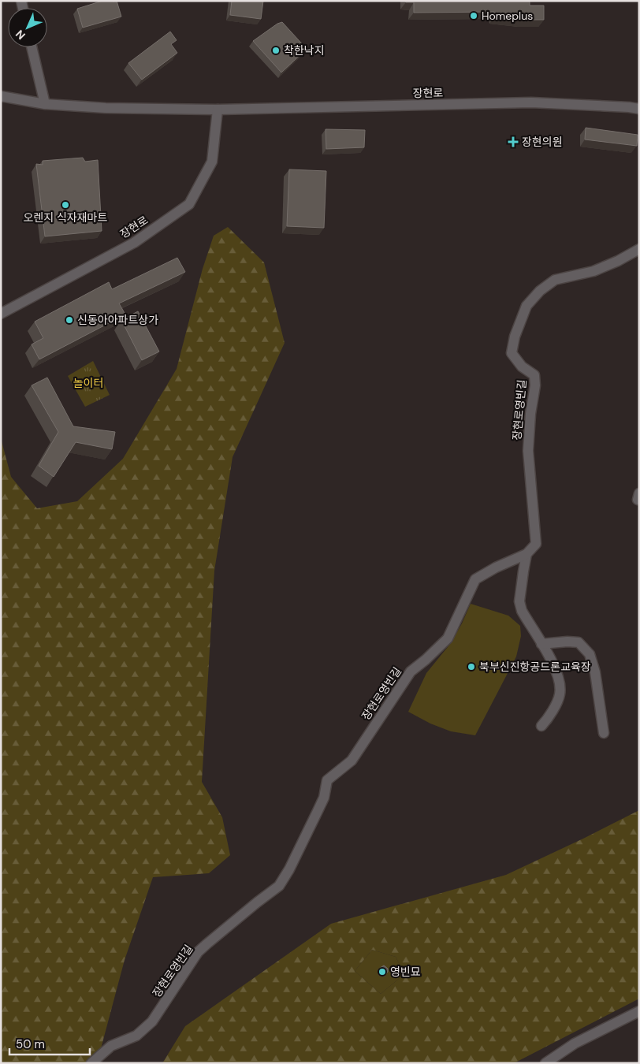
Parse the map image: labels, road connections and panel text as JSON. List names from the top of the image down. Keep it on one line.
{"streets":{"street":["장현로","장현로영빈길"]},"parks":["놀이터"],"places":{"other":["Homeplus","착한낙지","오렌지 식자재마트","신동아아파트상가","북부신진항공드론교육장","영빈묘"],"health":["장현의원"]},"scale_bar":"50 m","north":"bottom left"}
